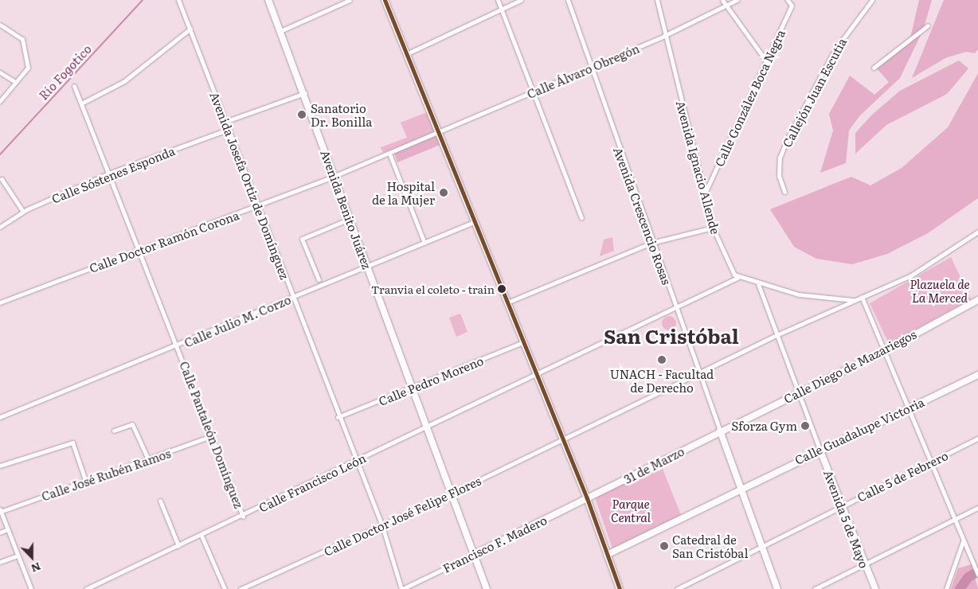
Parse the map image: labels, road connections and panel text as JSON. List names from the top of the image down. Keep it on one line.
{"streets":{"street":["Calle Álvaro Obregón","Callejón Juan Escutia","Calle González Boca Negra","Avenida Ignacio Allende","Calle Sóstenes Esponda","Avenida Josefa Ortiz de Domínguez","Avenida Benito Juárez","Avenida Crescencio Rosas","Calle Doctor Ramón Corona","Calle Julio M. Corzo","Calle Diego de Mazariegos","Calle Pedro Moreno","Calle Guadalupe Victoria","Calle Pantaleón Domínguez","31 de Marzo","Calle José Rubén Ramos","Calle 5 de Febrero","Calle Francisco León","Calle Doctor José Felipe Flores","Avenida 5 de Mayo","Francisco F. Madero"]},"crossings":[["Calle Álvaro Obregón","Avenida Ignacio Allende"],["Calle Álvaro Obregón","Avenida Crescencio Rosas"],["Calle Álvaro Obregón","Calle Doctor Ramón Corona"],["Calle González Boca Negra","Avenida Ignacio Allende"],["Avenida Ignacio Allende","Calle Francisco León"],["Calle Sóstenes Esponda","Avenida Josefa Ortiz de Domínguez"],["Calle Sóstenes Esponda","Calle Pantaleón Domínguez"],["Avenida Josefa Ortiz de Domínguez","Calle Doctor Ramón Corona"],["Avenida Josefa Ortiz de Domínguez","Calle Julio M. Corzo"],["Avenida Josefa Ortiz de Domínguez","Calle Pedro Moreno"],["Avenida Josefa Ortiz de Domínguez","Calle Francisco León"],["Avenida Josefa Ortiz de Domínguez","Calle Doctor José Felipe Flores"],["Avenida Josefa Ortiz de Domínguez","Francisco F. Madero"],["Avenida Benito Juárez","Calle Doctor Ramón Corona"],["Avenida Benito Juárez","Calle Julio M. Corzo"],["Avenida Benito Juárez","Calle Pedro Moreno"],["Avenida Benito Juárez","Calle Francisco León"],["Avenida Benito Juárez","Calle Doctor José Felipe Flores"],["Avenida Benito Juárez","Francisco F. Madero"],["Avenida Crescencio Rosas","Calle Diego de Mazariegos"],["Avenida Crescencio Rosas","31 de Marzo"],["Avenida Crescencio Rosas","Calle Francisco León"],["Avenida Crescencio Rosas","Calle Doctor José Felipe Flores"],["Calle Doctor Ramón Corona","Calle Pantaleón Domínguez"],["Calle Julio M. Corzo","Calle Pantaleón Domínguez"],["Calle Diego de Mazariegos","31 de Marzo"],["Calle Guadalupe Victoria","Avenida 5 de Mayo"],["Calle Pantaleón Domínguez","Calle José Rubén Ramos"],["Calle Pantaleón Domínguez","Calle Francisco León"],["31 de Marzo","Francisco F. Madero"],["Calle 5 de Febrero","Avenida 5 de Mayo"]],"districts":["San Cristóbal"],"water":["Río Fogotico"],"parks":["Plazuela de La Merced","Parque Central"],"places":["Sanatorio Dr. Bonilla","Hospital de la Mujer","Tranvia el coleto - train","UNACH - Facultad de Derecho","Sforza Gym","Catedral de San Cristóbal"],"north":"bottom"}
